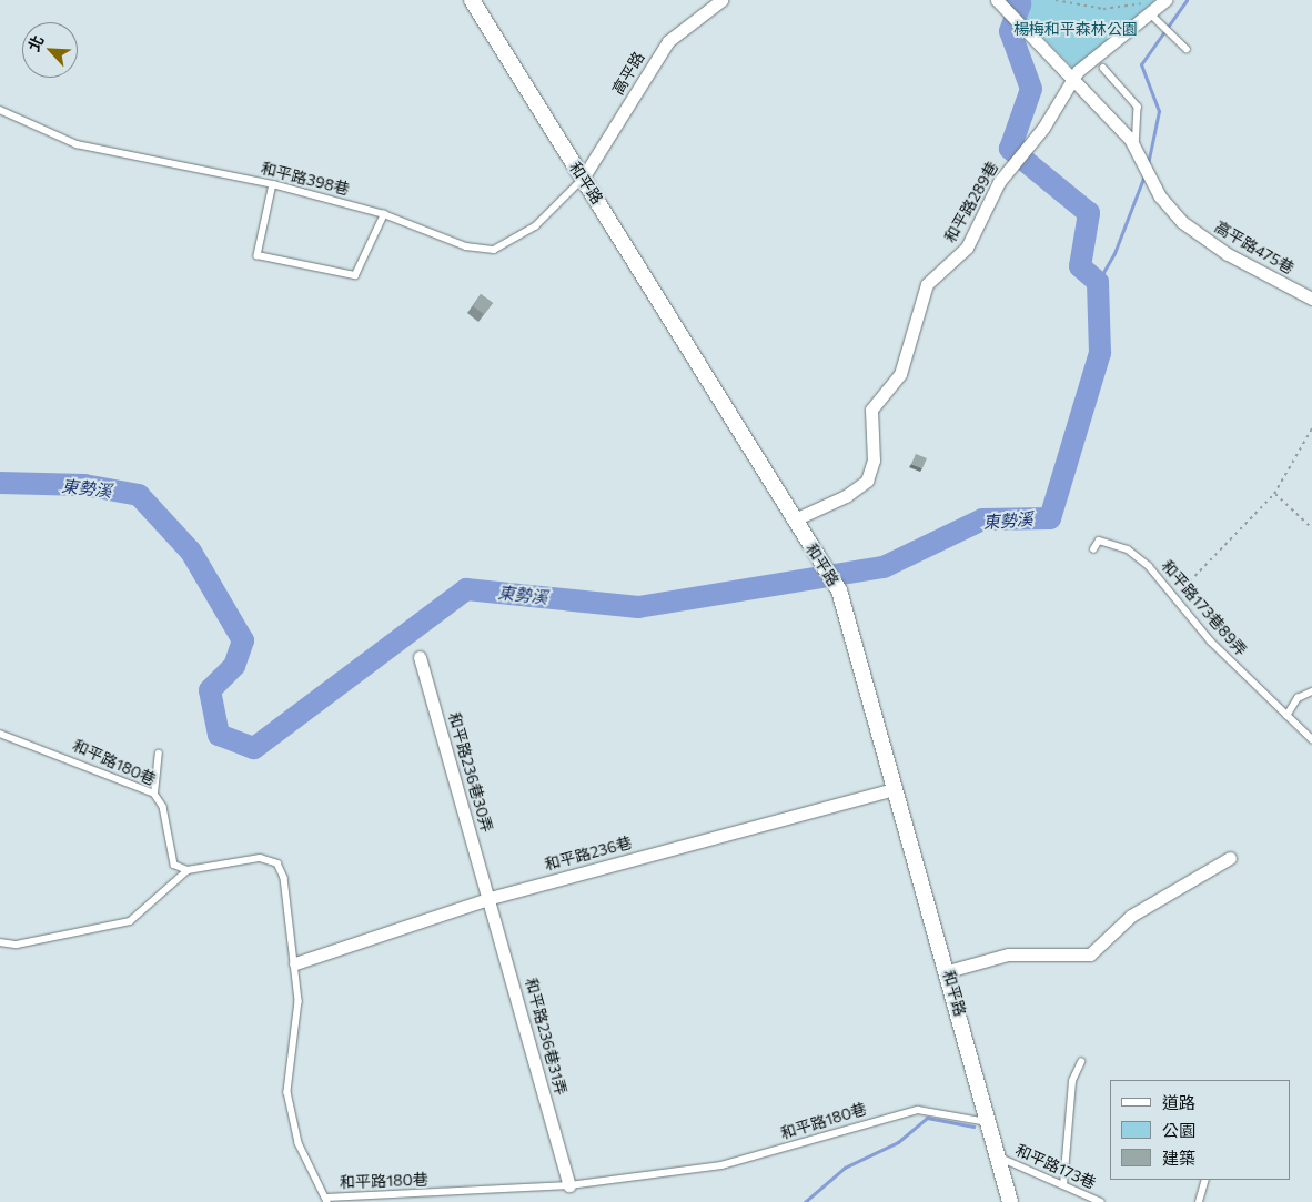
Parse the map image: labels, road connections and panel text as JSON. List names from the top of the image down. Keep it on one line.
{"streets":{"street":["高平路","和平路","和平路289巷","高平路475巷","和平路236巷30弄","和平路236巷","和平路236巷31弄"],"lane":["和平路398巷","和平路173巷89弄","和平路180巷","和平路173巷"]},"crossings":[["高平路","和平路398巷"],["高平路","和平路"],["和平路398巷","和平路"],["和平路","和平路289巷"],["和平路","和平路180巷"],["和平路","和平路236巷"],["和平路","和平路173巷"],["和平路180巷","和平路236巷"],["和平路180巷","和平路236巷31弄"],["和平路236巷30弄","和平路236巷"],["和平路236巷30弄","和平路236巷31弄"],["和平路236巷","和平路236巷31弄"]],"water":["東勢溪"],"parks":["楊梅和平森林公園"],"legend":["道路","公園","建築"],"north":"top left"}
